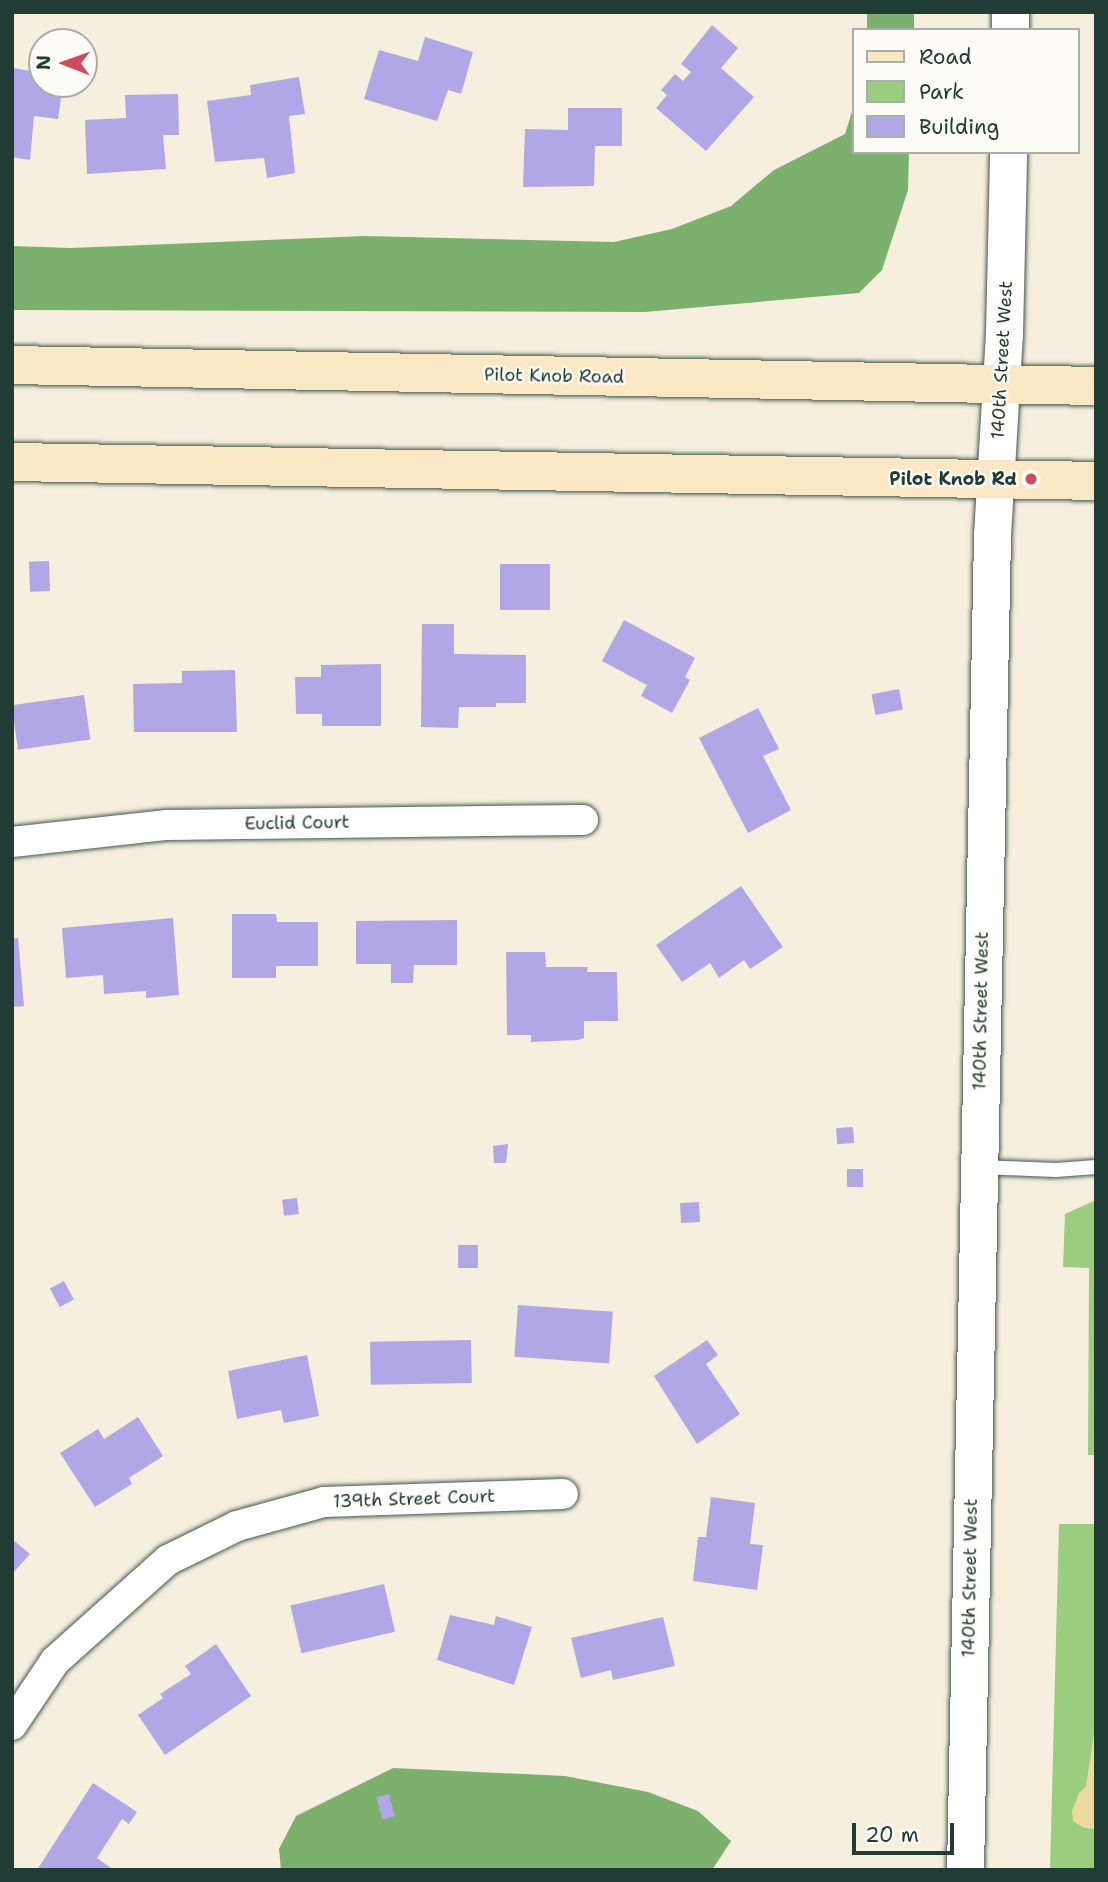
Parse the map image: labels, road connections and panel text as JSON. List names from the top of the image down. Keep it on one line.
{"streets":{"main road":["Pilot Knob Road"],"street":["140th Street West","Euclid Court","139th Street Court"]},"crossings":[["140th Street West","Pilot Knob Road"]],"places":["Pilot Knob Rd"],"legend":["Road","Park","Building"],"scale_bar":"20 m","north":"left"}
